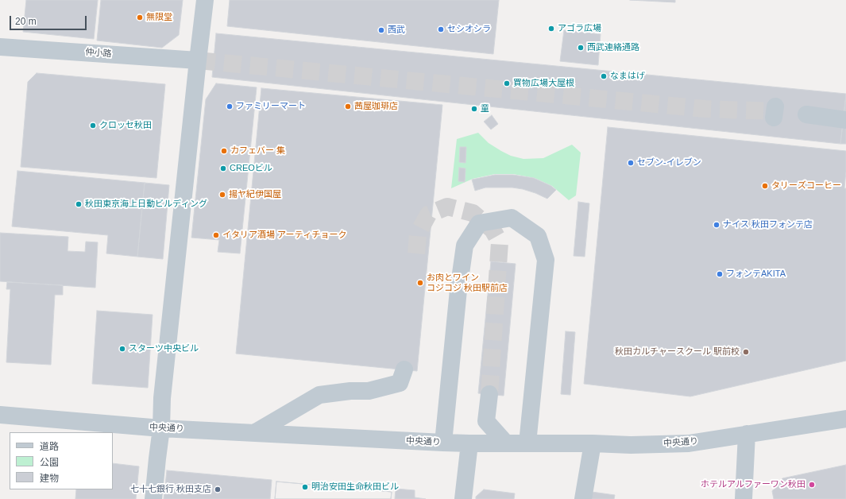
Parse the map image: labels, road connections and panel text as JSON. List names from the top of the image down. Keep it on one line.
{"streets":{"street":["仲小路","中央通り"]},"places":["無限堂","アゴラ広場","セシオシラ","西武","西武連絡通路","なまはげ","買物広場大屋根","ファミリーマート","茜屋珈琲店","童","クロッセ秋田","カフェバー 集","セブン-イレブン","CREOビル","タリーズコーヒー","揚ヤ紀伊国屋","秋田東京海上日動ビルディング","ナイス 秋田フォンテ店","イタリア酒場 アーティチョーク","フォンテAKITA","お肉とワイン コジコジ 秋田駅前店","スターツ中央ビル","秋田カルチャースクール 駅前校","ホテルアルファーワン秋田","明治安田生命秋田ビル","七十七銀行 秋田支店"],"legend":["道路","公園","建物"],"scale_bar":"20 m"}
